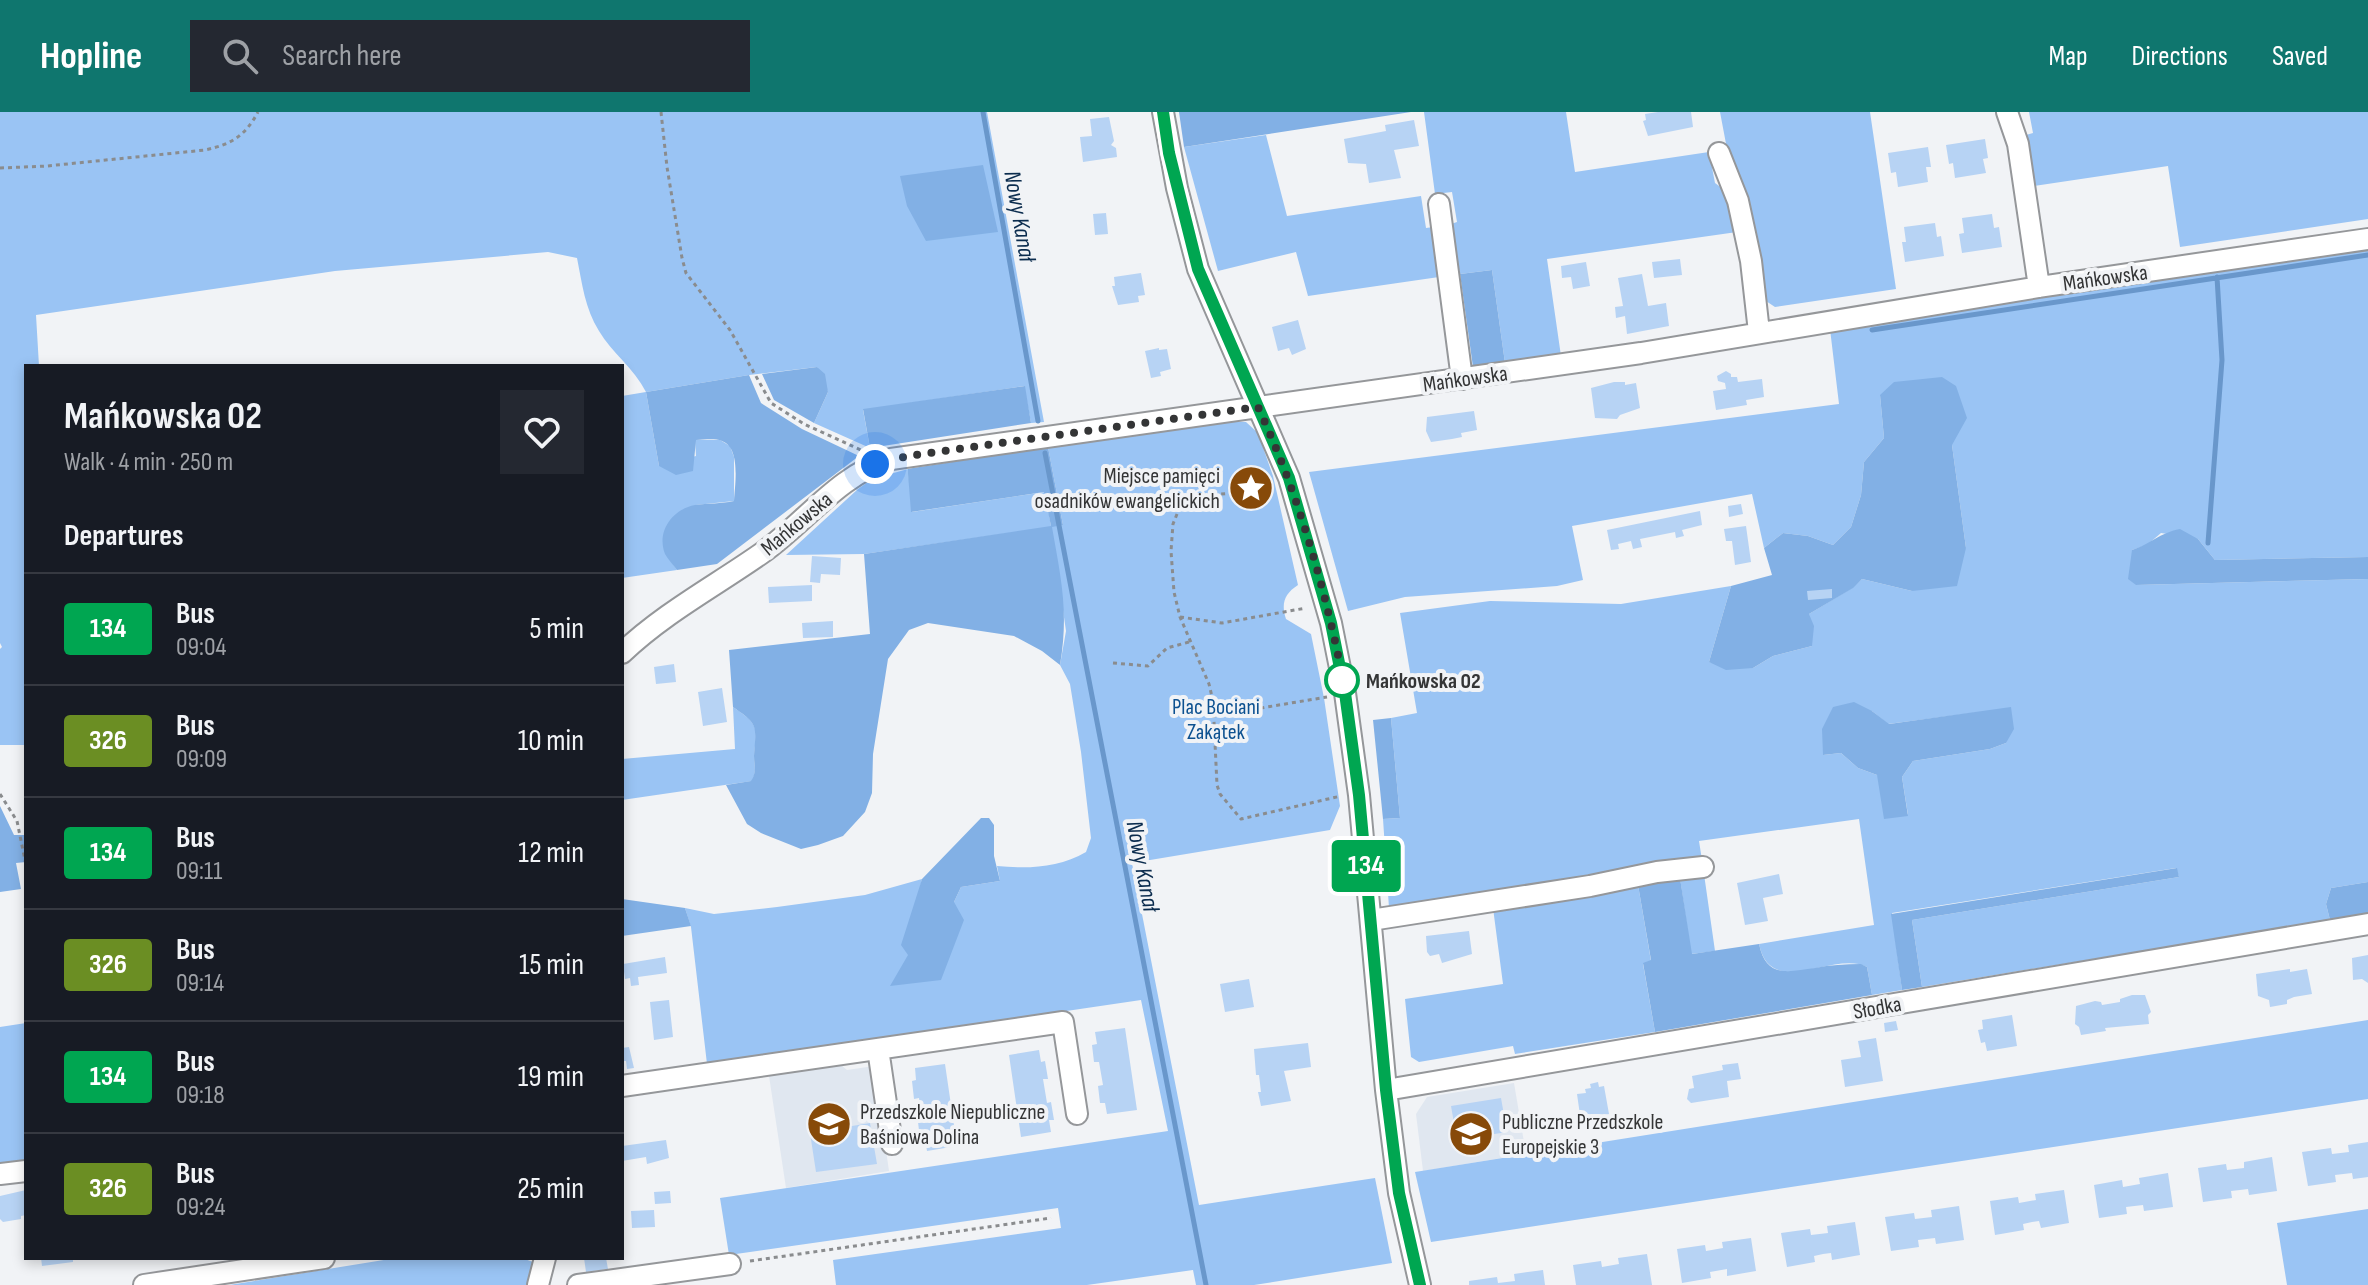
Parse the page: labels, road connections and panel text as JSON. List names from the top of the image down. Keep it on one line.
{"streets":{"street":["Mańkowska","Słodka"]},"water":["Nowy Kanał"],"parks":["Plac Bociani Zakątek"],"places":{"place":["Miejsce pamięci osadników ewangelickich"],"other":["Mańkowska 02"],"school or university":["Przedszkole Niepubliczne Baśniowa Dolina","Publiczne Przedszkole Europejskie 3"]},"lines":["bus line 134"],"page":{"header":"Hopline","search":"Search here","nav":["Map","Directions","Saved"],"on_map":"134","heading":[["Mańkowska 02","Walk · 4 min · 250 m"],"Departures"],"list":[{"mark":"134","name":"Bus","note":"09:04","value":"5 min"},{"mark":"326","name":"Bus","note":"09:09","value":"10 min"},{"mark":"134","name":"Bus","note":"09:11","value":"12 min"},{"mark":"326","name":"Bus","note":"09:14","value":"15 min"},{"mark":"134","name":"Bus","note":"09:18","value":"19 min"},{"mark":"326","name":"Bus","note":"09:24","value":"25 min"}]}}
